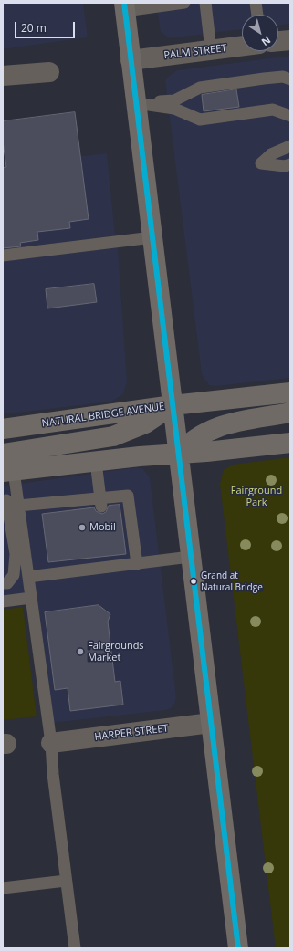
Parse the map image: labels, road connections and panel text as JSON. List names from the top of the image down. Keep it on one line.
{"streets":{"main road":["NATURAL BRIDGE AVENUE"],"street":["PALM STREET","HARPER STREET"]},"parks":["Fairground Park"],"places":["Mobil","Grand at Natural Bridge","Fairgrounds Market"],"scale_bar":"20 m","north":"bottom right"}
